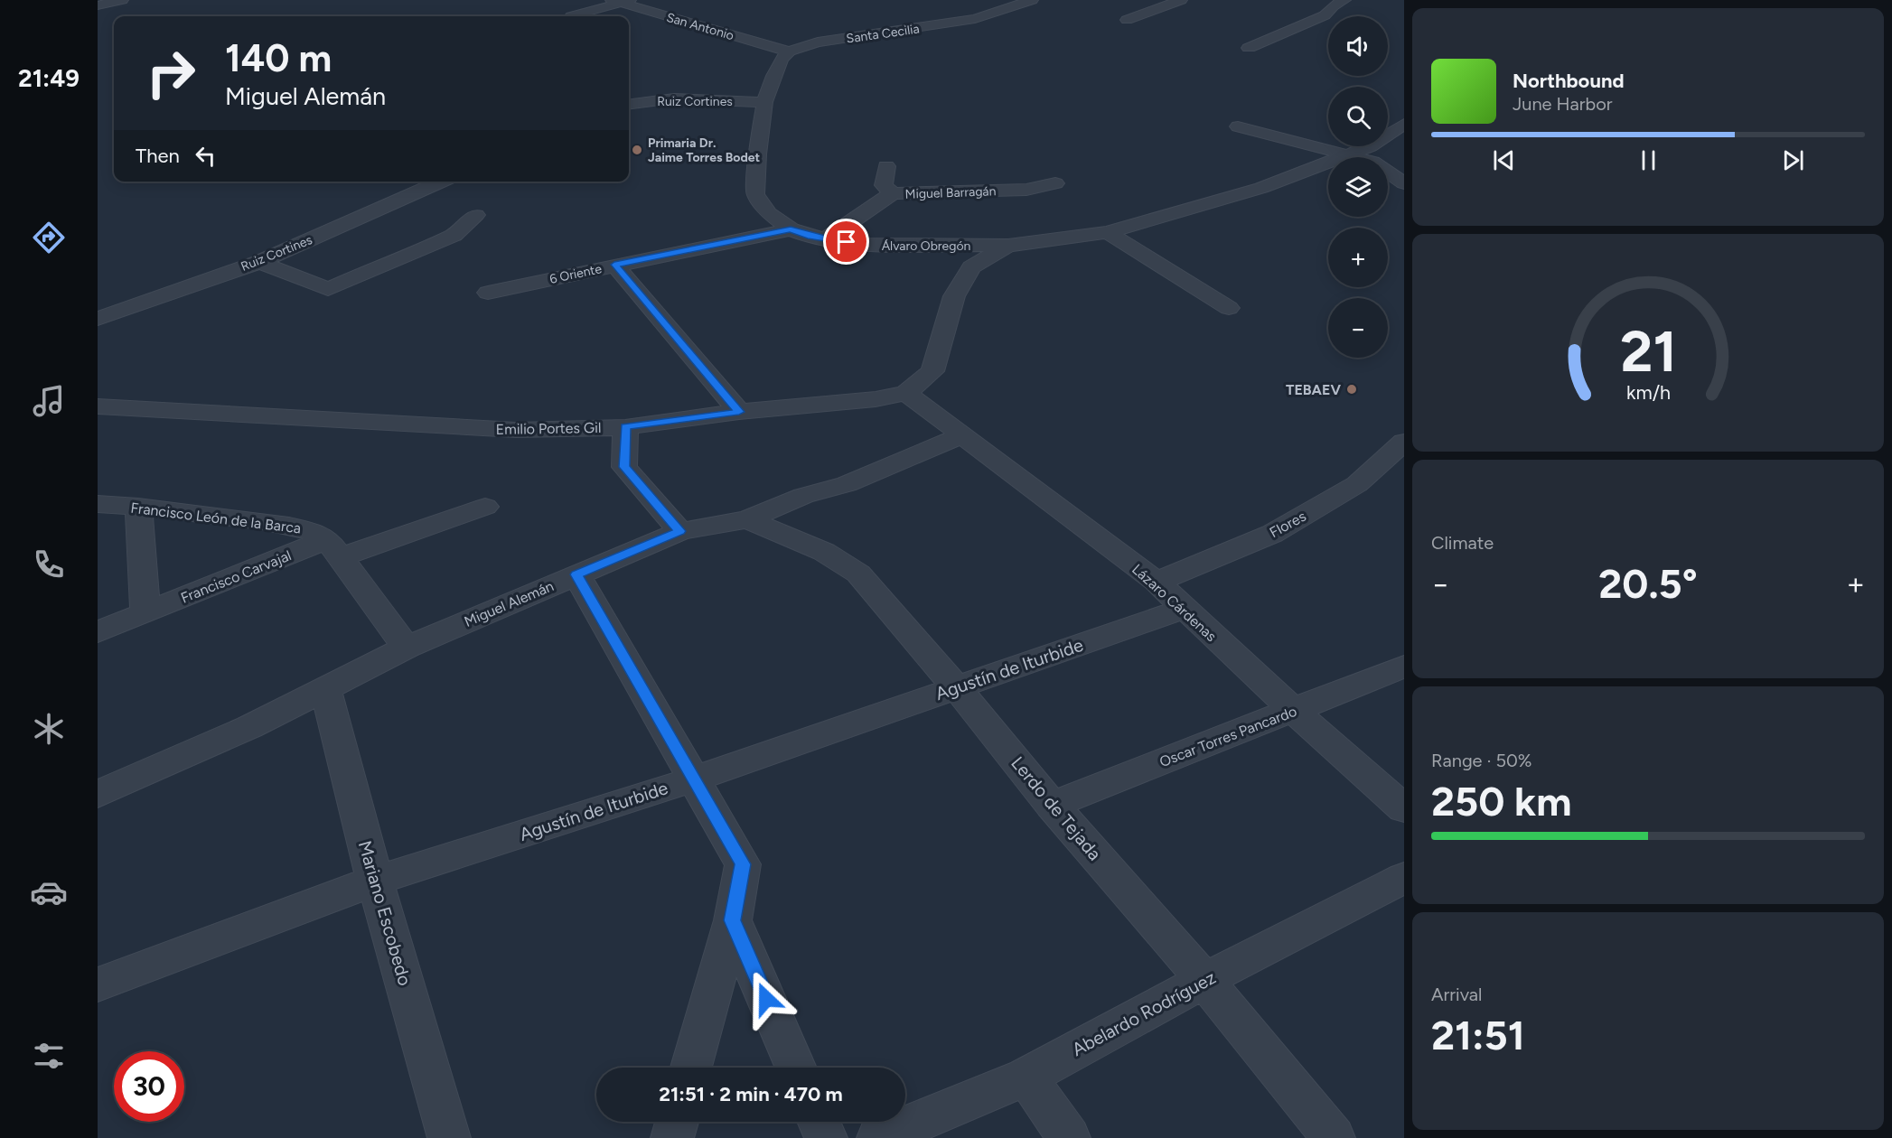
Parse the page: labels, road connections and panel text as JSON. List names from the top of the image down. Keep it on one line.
{"streets":{"street":["San Antonio","Santa Cecilia","Ruiz Cortines","Miguel Barragán","Álvaro Obregón","6 Oriente","Emilio Portes Gil","Francisco León de la Barca","Flores","Francisco Carvajal","Lázaro Cárdenas","Miguel Alemán","Agustín de Iturbide","Oscar Torres Pancardo","Lerdo de Tejada","Mariano Escobedo","Abelardo Rodríguez"]},"crossings":[["San Antonio","Santa Cecilia"],["Ruiz Cortines","Álvaro Obregón"],["Miguel Barragán","Álvaro Obregón"],["Álvaro Obregón","6 Oriente"],["Álvaro Obregón","Emilio Portes Gil"],["Emilio Portes Gil","Lázaro Cárdenas"],["Francisco León de la Barca","Francisco Carvajal"],["Flores","Lázaro Cárdenas"],["Lázaro Cárdenas","Miguel Alemán"],["Lázaro Cárdenas","Agustín de Iturbide"],["Lázaro Cárdenas","Oscar Torres Pancardo"],["Miguel Alemán","Lerdo de Tejada"],["Miguel Alemán","Mariano Escobedo"],["Agustín de Iturbide","Lerdo de Tejada"],["Agustín de Iturbide","Mariano Escobedo"],["Oscar Torres Pancardo","Lerdo de Tejada"],["Lerdo de Tejada","Abelardo Rodríguez"]],"places":["Primaria Dr. Jaime Torres Bodet","TEBAEV"],"page":{"tabs":"21:49","map_buttons":["+","−"],"turn":["140 m","Miguel Alemán"],"song":["Northbound","June Harbor"],"then":"Then","tile":["Climate",["Range · 50%","250 km"],["Arrival","21:51"]],"heat":["−","20.5°","+"],"limit":"30","trip":"21:51 · 2 min · 470 m","gauge":["21","km/h"]}}
